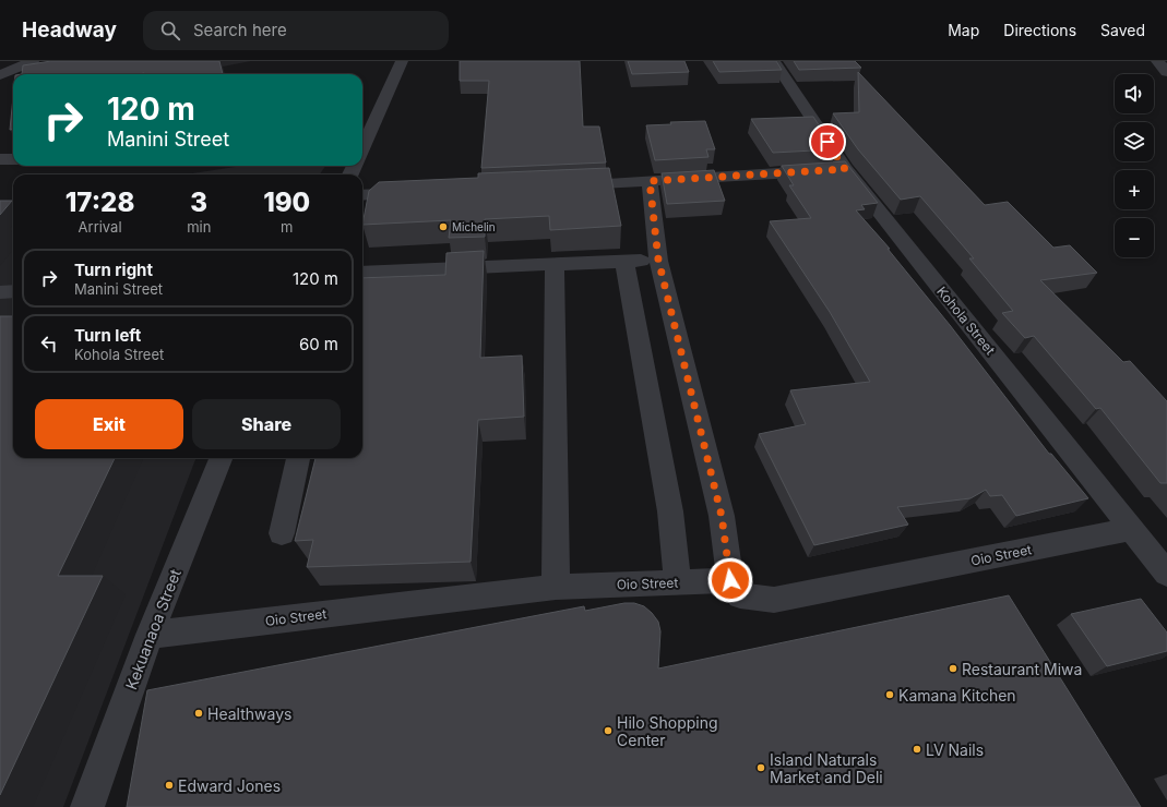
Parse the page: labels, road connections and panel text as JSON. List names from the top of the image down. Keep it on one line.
{"streets":{"street":["Kohola Street","Oio Street","Kekuanaoa Street"]},"crossings":[["Kohola Street","Oio Street"],["Oio Street","Kekuanaoa Street"]],"places":["Michelin","Restaurant Miwa","Kamana Kitchen","Healthways","Hilo Shopping Center","LV Nails","Island Naturals Market and Deli","Edward Jones"],"page":{"header":"Headway","search":"Search here","nav":["Map","Directions","Saved"],"map_buttons":["+","−"],"turn":["120 m","Manini Street"],"eta":["17:28","Arrival","3","min","190","m"],"list":[{"name":"Turn right","note":"Manini Street","value":"120 m"},{"name":"Turn left","note":"Kohola Street","value":"60 m"}],"buttons":["Exit","Share"]}}
